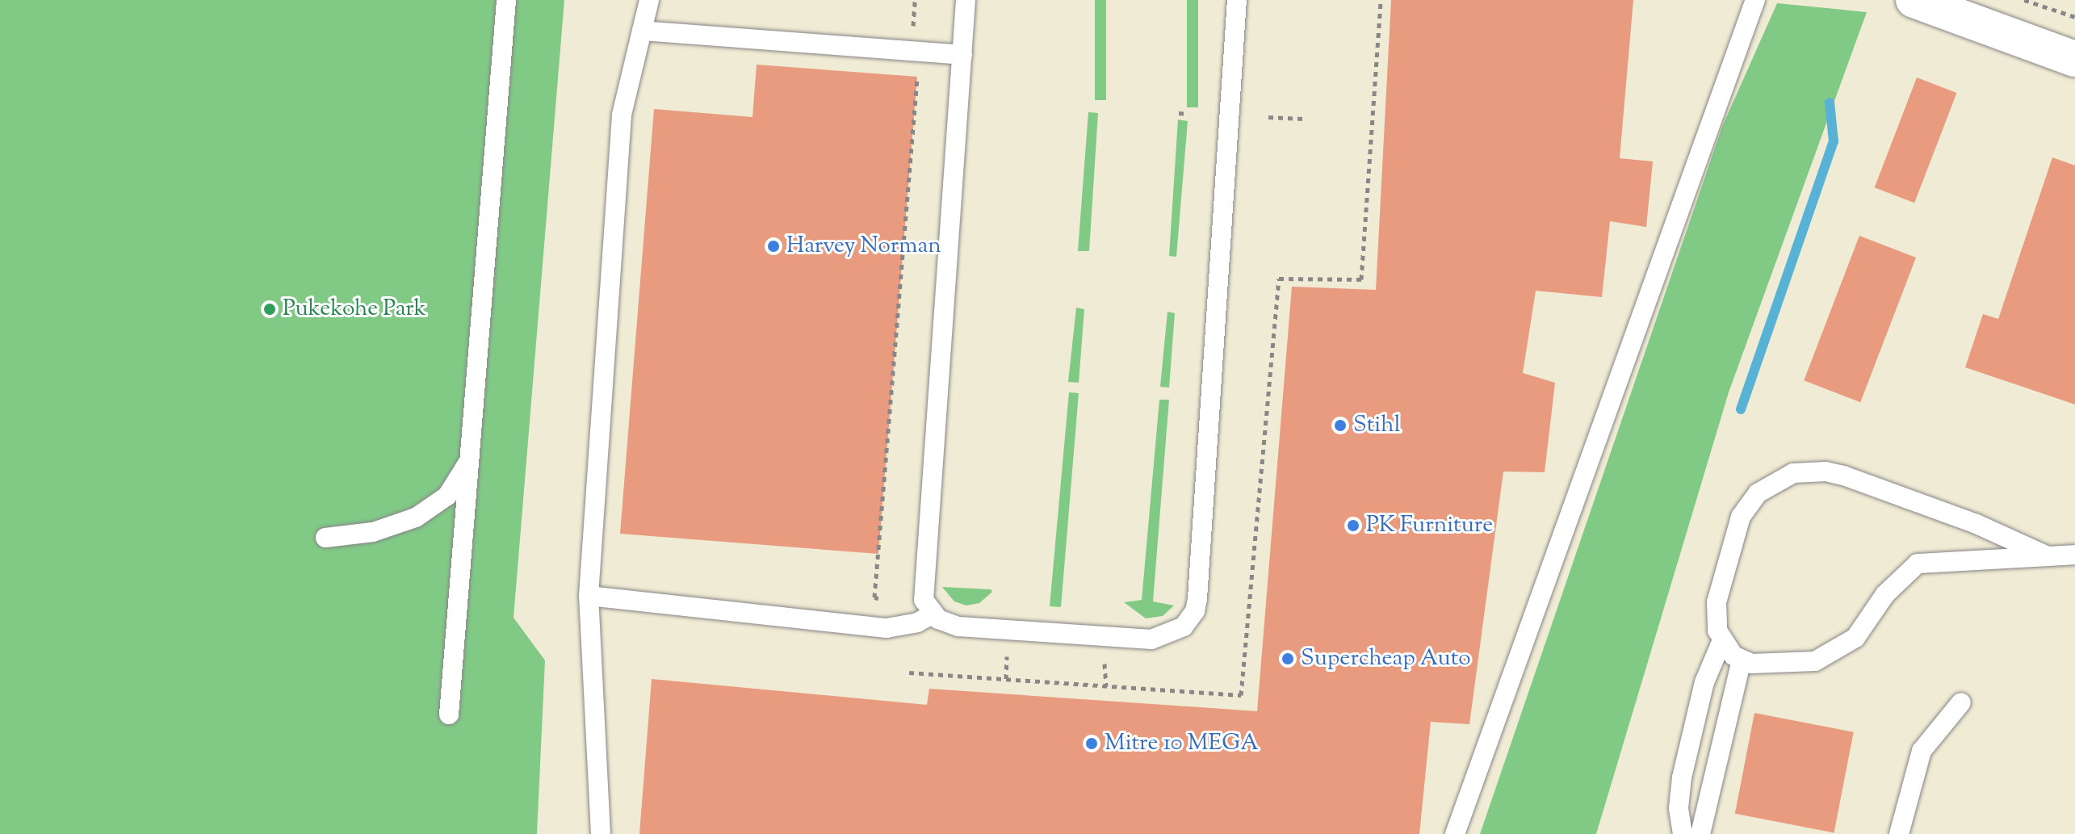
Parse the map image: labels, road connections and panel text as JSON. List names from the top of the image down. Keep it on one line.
{"places":["Harvey Norman","Pukekohe Park","Stihl","PK Furniture","Supercheap Auto","Mitre 10 MEGA"]}
